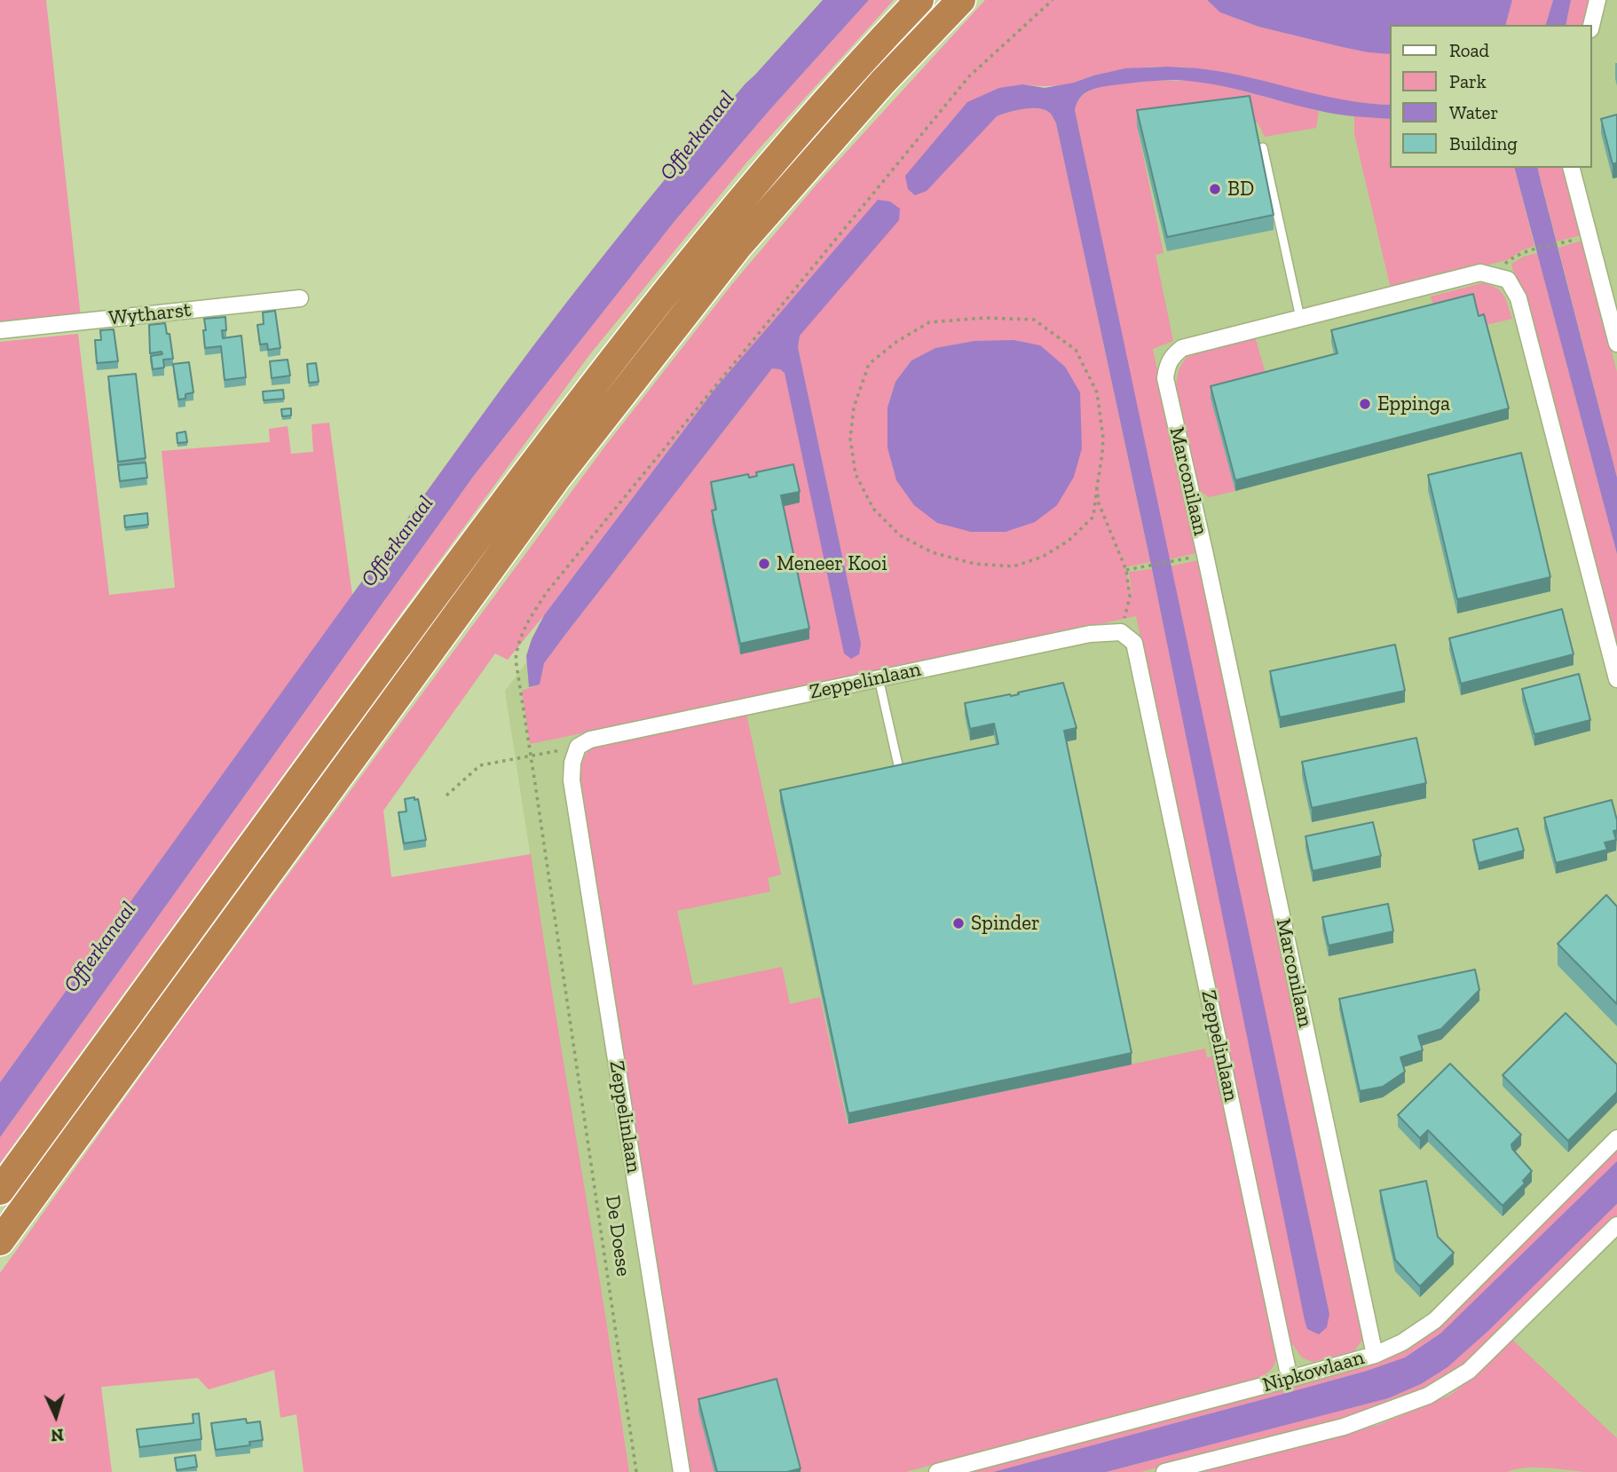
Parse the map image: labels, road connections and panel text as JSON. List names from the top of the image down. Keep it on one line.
{"streets":{"street":["Wytharst","Marconilaan","Zeppelinlaan","Nipkowlaan"],"path":["De Doese"]},"crossings":[["Marconilaan","Nipkowlaan"],["Zeppelinlaan","Nipkowlaan"]],"water":["Offierkanaal"],"places":["BD","Eppinga","Meneer Kooi","Spinder"],"legend":["Road","Park","Water","Building"],"north":"bottom"}
